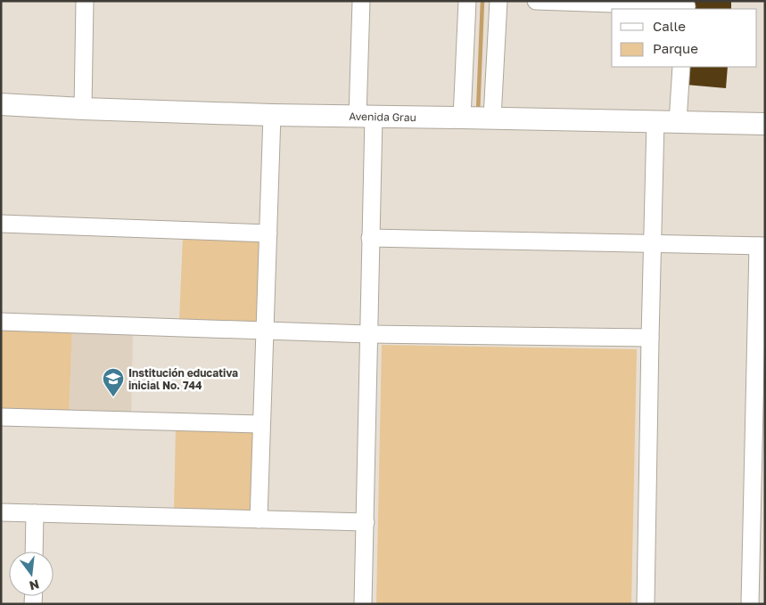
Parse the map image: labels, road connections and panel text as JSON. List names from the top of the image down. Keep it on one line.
{"streets":{"main road":["Avenida Grau"]},"places":{"school or university":["Institución educativa inicial No. 744"]},"legend":["Calle","Parque"],"north":"bottom"}
